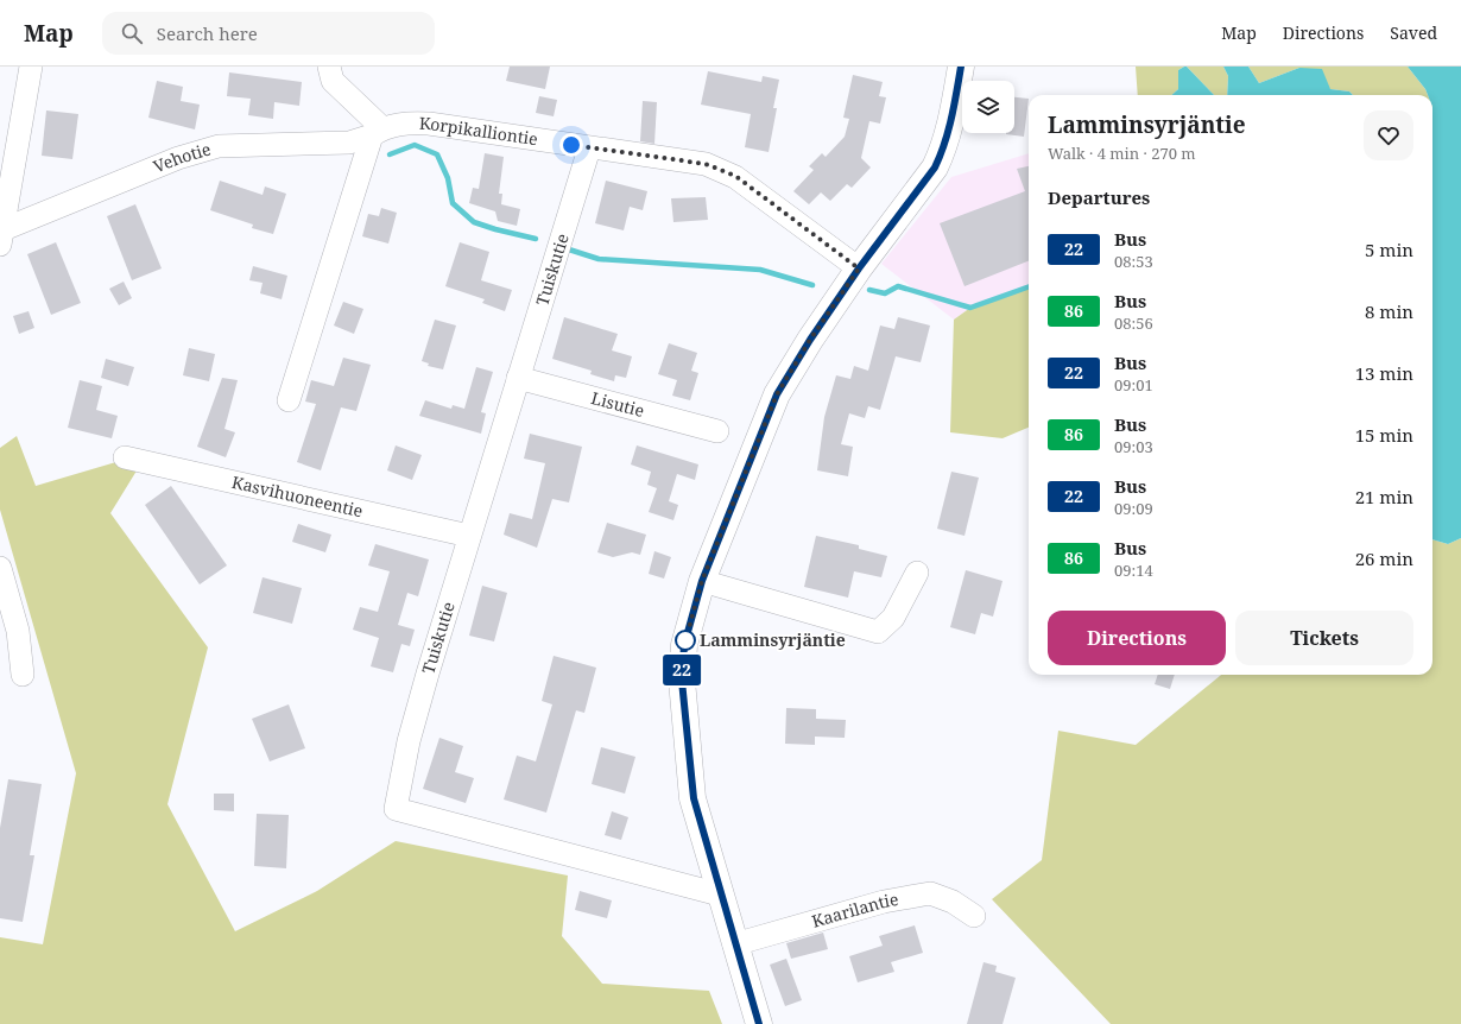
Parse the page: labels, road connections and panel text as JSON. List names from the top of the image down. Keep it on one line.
{"streets":{"street":["Korpikalliontie","Vehotie","Tuiskutie","Lisutie","Kasvihuoneentie","Kaarilantie"]},"crossings":[["Korpikalliontie","Vehotie"],["Korpikalliontie","Tuiskutie"],["Tuiskutie","Lisutie"],["Tuiskutie","Kasvihuoneentie"]],"places":["Lamminsyrjäntie"],"lines":["bus line 22"],"page":{"header":"Map","search":"Search here","nav":["Map","Directions","Saved"],"on_map":"22","heading":[["Lamminsyrjäntie","Walk · 4 min · 270 m"],"Departures"],"list":[{"mark":"22","name":"Bus","note":"08:53","value":"5 min"},{"mark":"86","name":"Bus","note":"08:56","value":"8 min"},{"mark":"22","name":"Bus","note":"09:01","value":"13 min"},{"mark":"86","name":"Bus","note":"09:03","value":"15 min"},{"mark":"22","name":"Bus","note":"09:09","value":"21 min"},{"mark":"86","name":"Bus","note":"09:14","value":"26 min"}],"buttons":["Directions","Tickets"]}}
